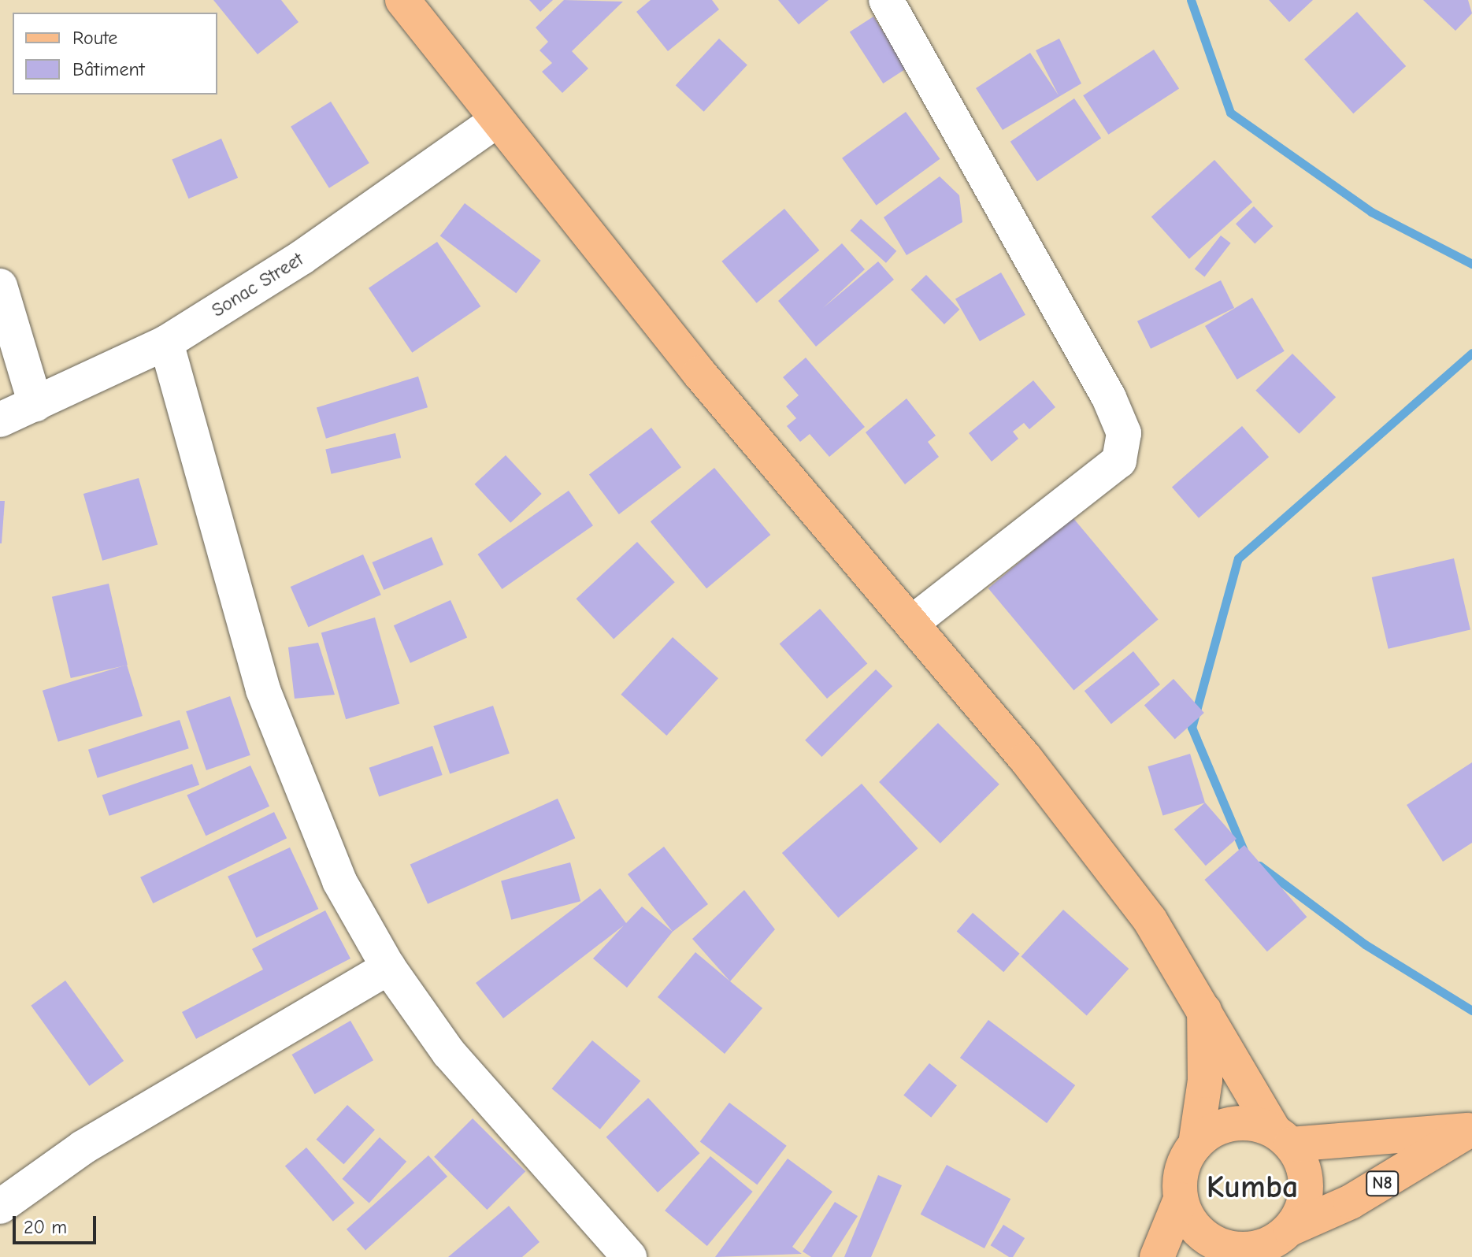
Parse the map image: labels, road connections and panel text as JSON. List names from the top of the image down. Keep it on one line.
{"streets":{"main road":["N8"],"street":["Sonac Street"]},"districts":["Kumba"],"legend":["Route","Bâtiment"],"scale_bar":"20 m"}
